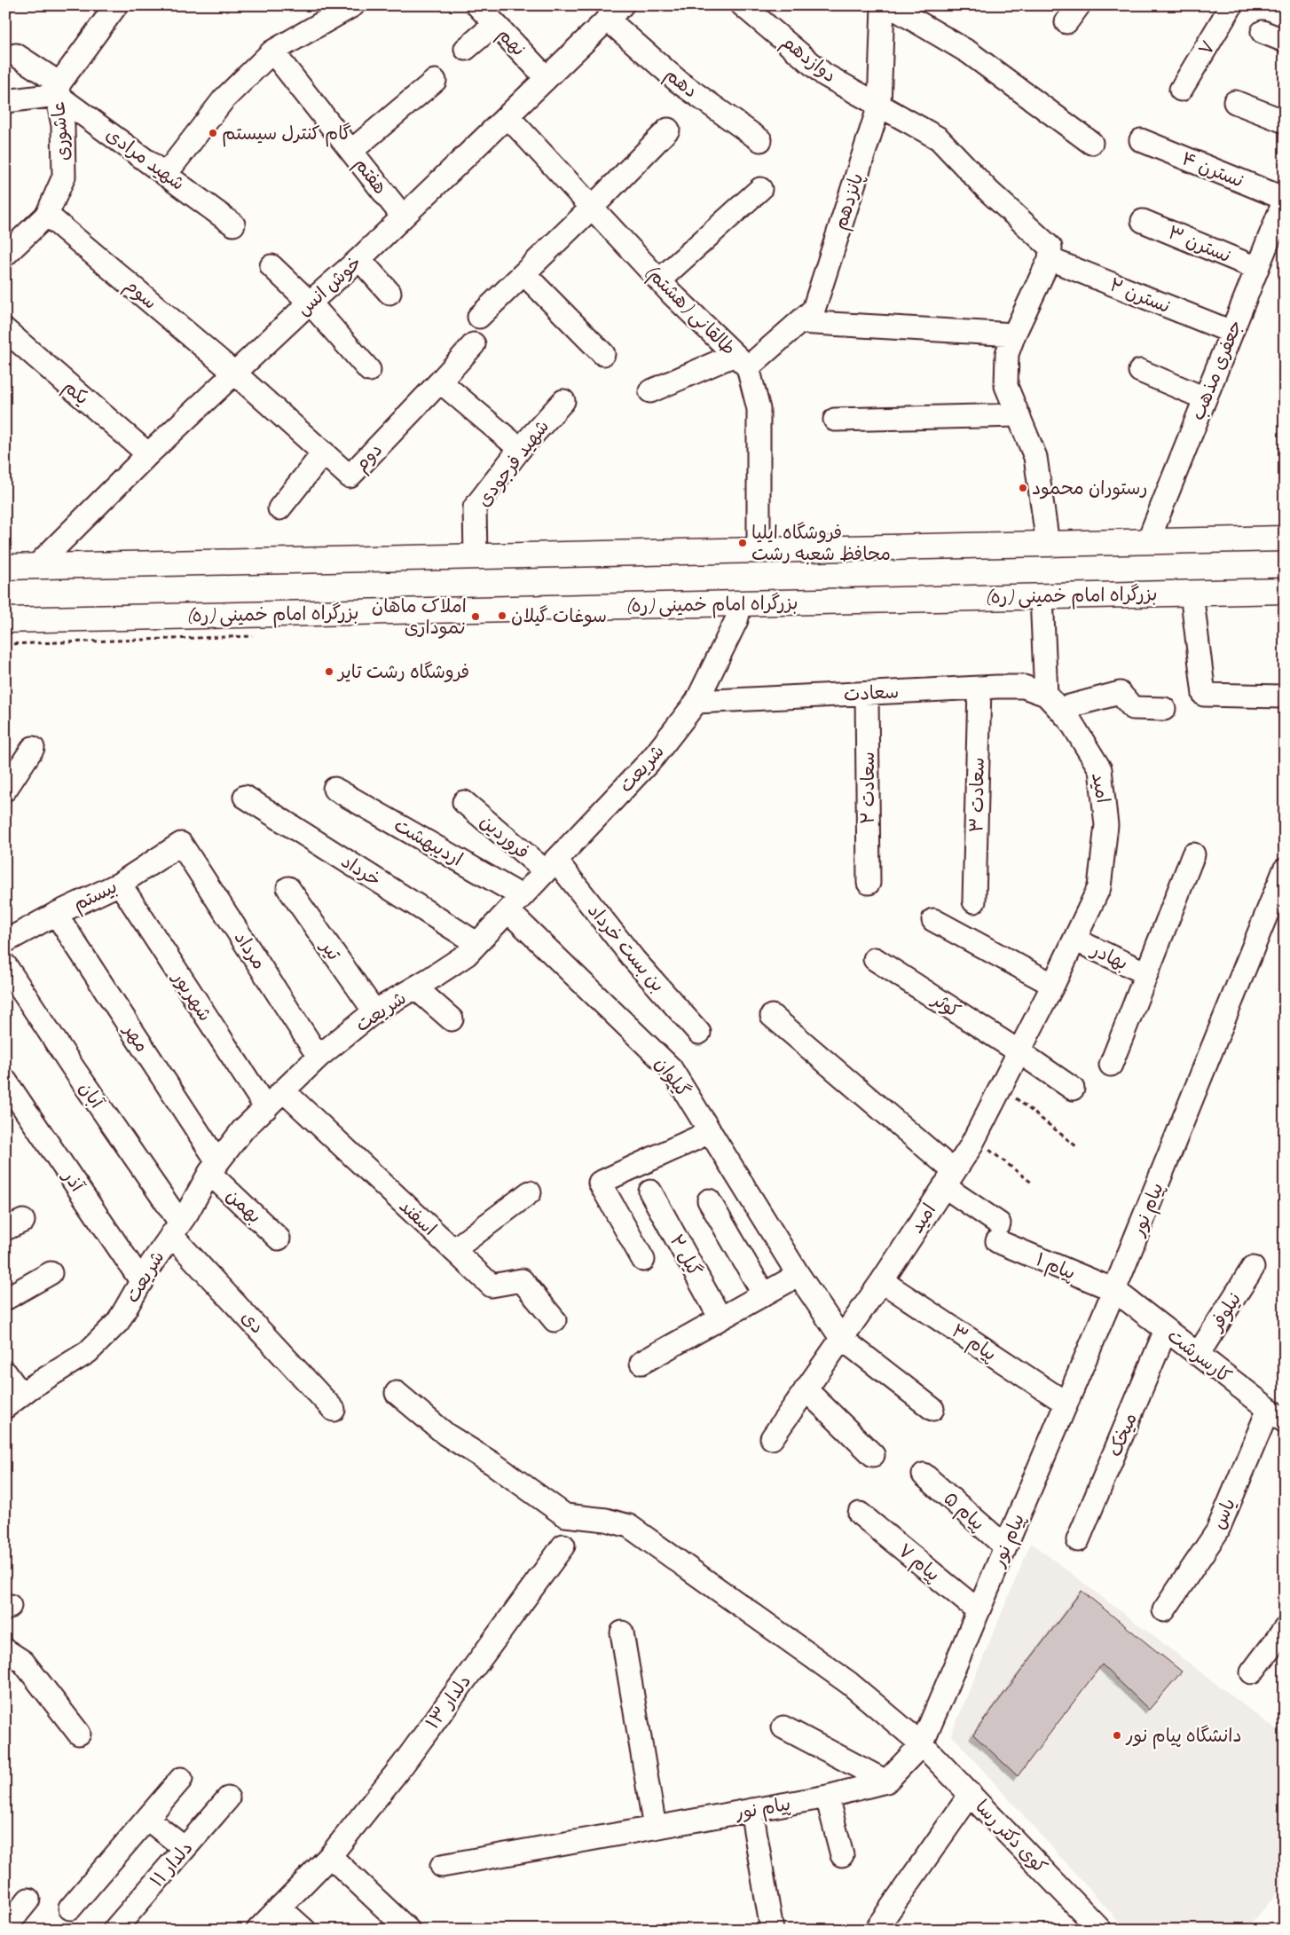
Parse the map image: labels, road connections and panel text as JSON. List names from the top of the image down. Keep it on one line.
{"streets":{"highway":["بزرگراه امام خمینی (ره)"],"street":["نهم","۷","دوازدهم","دهم","عاشوری","شهید مرادی","نسترن ۴","هفتم","پانزدهم","نسترن ۳","خوش انس","سوم","نسترن ۲","طالقانی (هشتم)","جعفری مذهب","یکم","دوم","شهید فرجودی","سعادت","شریعت","سعادت ۲","امید","سعادت ۳","فروردین","اردیبهشت","خرداد","بیستم","بن بست خرداد","مرداد","تیر","بهادر","شهریور","کوثر","مهر","گیلوان","آبان","آذر","بهمن","پیام نور","اسفند","گیل ۲","پیام ۱","نیلوفر","دی","پیام ۳","کارسرشت","میخک","پیام ۵","یاس","پیام ۷","دلدار ۱۳","کوی دکتر رسا","دلدار ۱۱"]},"crossings":[["نهم","خوش انس"],["دوازدهم","پانزدهم"],["دوازدهم","نسترن ۲"],["دهم","خوش انس"],["عاشوری","شهید مرادی"],["عاشوری","سوم"],["نسترن ۴","جعفری مذهب"],["هفتم","خوش انس"],["پانزدهم","طالقانی (هشتم)"],["نسترن ۳","جعفری مذهب"],["خوش انس","سوم"],["خوش انس","طالقانی (هشتم)"],["خوش انس","یکم"],["خوش انس","دوم"],["سوم","دوم"],["نسترن ۲","جعفری مذهب"],["بزرگراه امام خمینی (ره)","شریعت"],["سعادت","شریعت"],["سعادت","سعادت ۲"],["سعادت","امید"],["سعادت","سعادت ۳"],["شریعت","فروردین"],["شریعت","اردیبهشت"],["شریعت","خرداد"],["شریعت","بن بست خرداد"],["شریعت","مرداد"],["شریعت","تیر"],["شریعت","شهریور"],["شریعت","مهر"],["شریعت","گیلوان"],["شریعت","آبان"],["شریعت","آذر"],["شریعت","بهمن"],["شریعت","اسفند"],["شریعت","دی"],["امید","بهادر"],["امید","کوثر"],["امید","گیلوان"],["امید","پیام ۱"],["امید","پیام ۳"],["فروردین","بن بست خرداد"],["اردیبهشت","گیلوان"],["بیستم","مرداد"],["بیستم","شهریور"],["بیستم","مهر"],["مهر","بهمن"],["آبان","دی"],["پیام نور","پیام ۱"],["پیام نور","پیام ۳"],["پیام نور","کارسرشت"],["پیام نور","پیام ۵"],["پیام نور","پیام ۷"],["پیام نور","کوی دکتر رسا"],["پیام ۱","کارسرشت"],["نیلوفر","کارسرشت"],["کارسرشت","میخک"],["کارسرشت","یاس"]],"places":["گام کنترل سیستم","رستوران محمود","فروشگاه ایلیا محافظ شعبه رشت","سوغات گیلان","املاک ماهان نموداری","فروشگاه رشت تاير","دانشگاه پیام نور"]}
